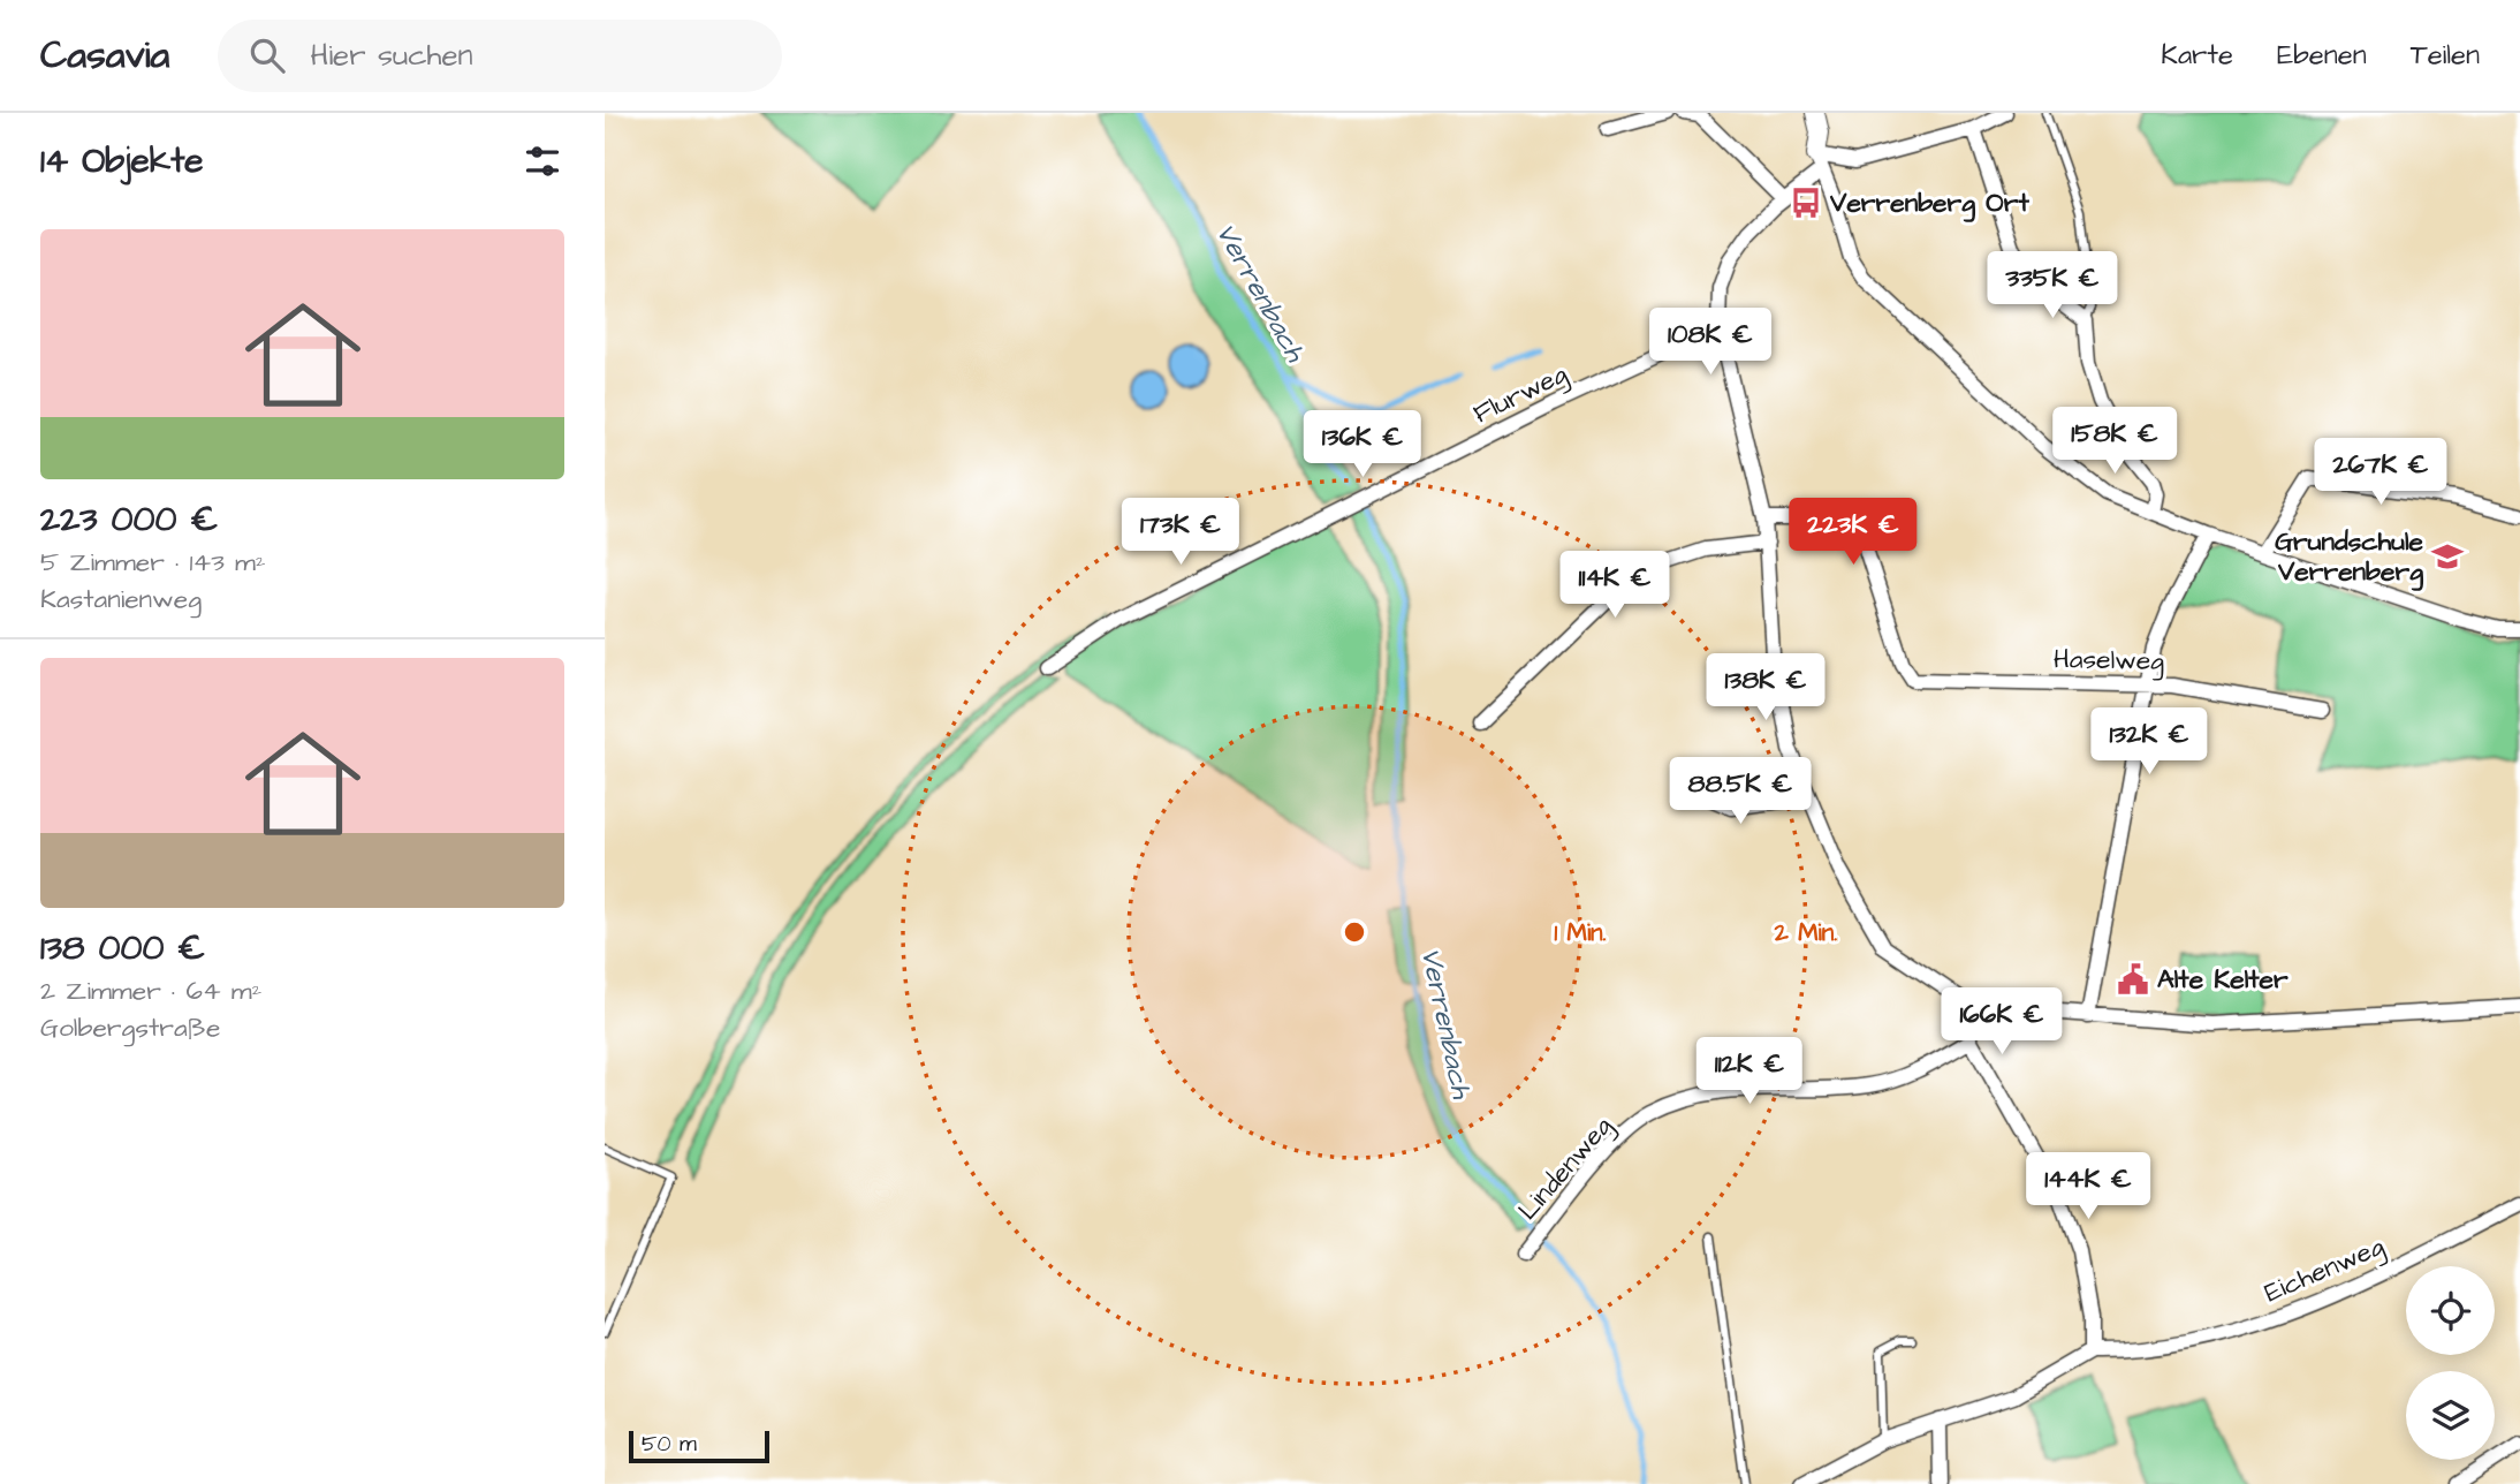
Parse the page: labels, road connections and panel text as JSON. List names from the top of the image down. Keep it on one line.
{"streets":{"street":["Flurweg","Haselweg","Lindenweg","Eichenweg"]},"water":["Verrenbach"],"places":{"bus stop":["Verrenberg Ort"],"school or university":["Grundschule Verrenberg"],"public building":["Alte Kelter"]},"scale_bar":"50 m","page":{"header":"Casavia","search":"Hier suchen","nav":["Karte","Ebenen","Teilen"],"heading":"14 Objekte","list":[{"name":"223 000 €","note":"5 Zimmer · 143 m² · Kastanienweg"},{"name":"138 000 €","note":"2 Zimmer · 64 m² · Golbergstraße"}],"price":["335K €","108K €","158K €","136K €","267K €","173K €","223K €","114K €","138K €","132K €","88.5K €","166K €","112K €","144K €"],"scale":"50 m"},"rings":["1 Min.","2 Min."]}
